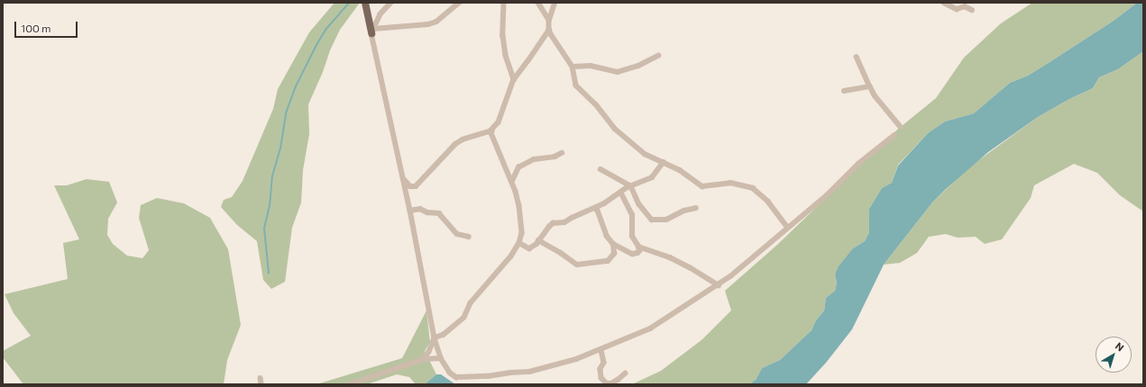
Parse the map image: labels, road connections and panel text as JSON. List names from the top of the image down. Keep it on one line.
{"scale_bar":"100 m","north":"top right"}
